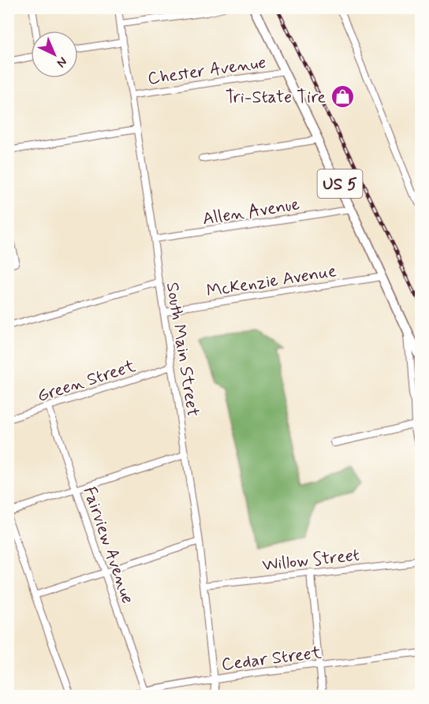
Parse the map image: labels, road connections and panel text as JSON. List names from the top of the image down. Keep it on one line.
{"streets":{"main road":["US 5"],"street":["Chester Avenue","Allen Avenue","McKenzie Avenue","South Main Street","Green Street","Fairview Avenue","Willow Street","Cedar Street"]},"crossings":[["Chester Avenue","US 5"],["Chester Avenue","South Main Street"],["US 5","Allen Avenue"],["US 5","McKenzie Avenue"],["Allen Avenue","South Main Street"],["McKenzie Avenue","South Main Street"],["South Main Street","Green Street"],["South Main Street","Willow Street"],["South Main Street","Cedar Street"],["Green Street","Fairview Avenue"],["Fairview Avenue","Cedar Street"]],"places":{"shop":["Tri-State Tire"]},"north":"bottom right"}
